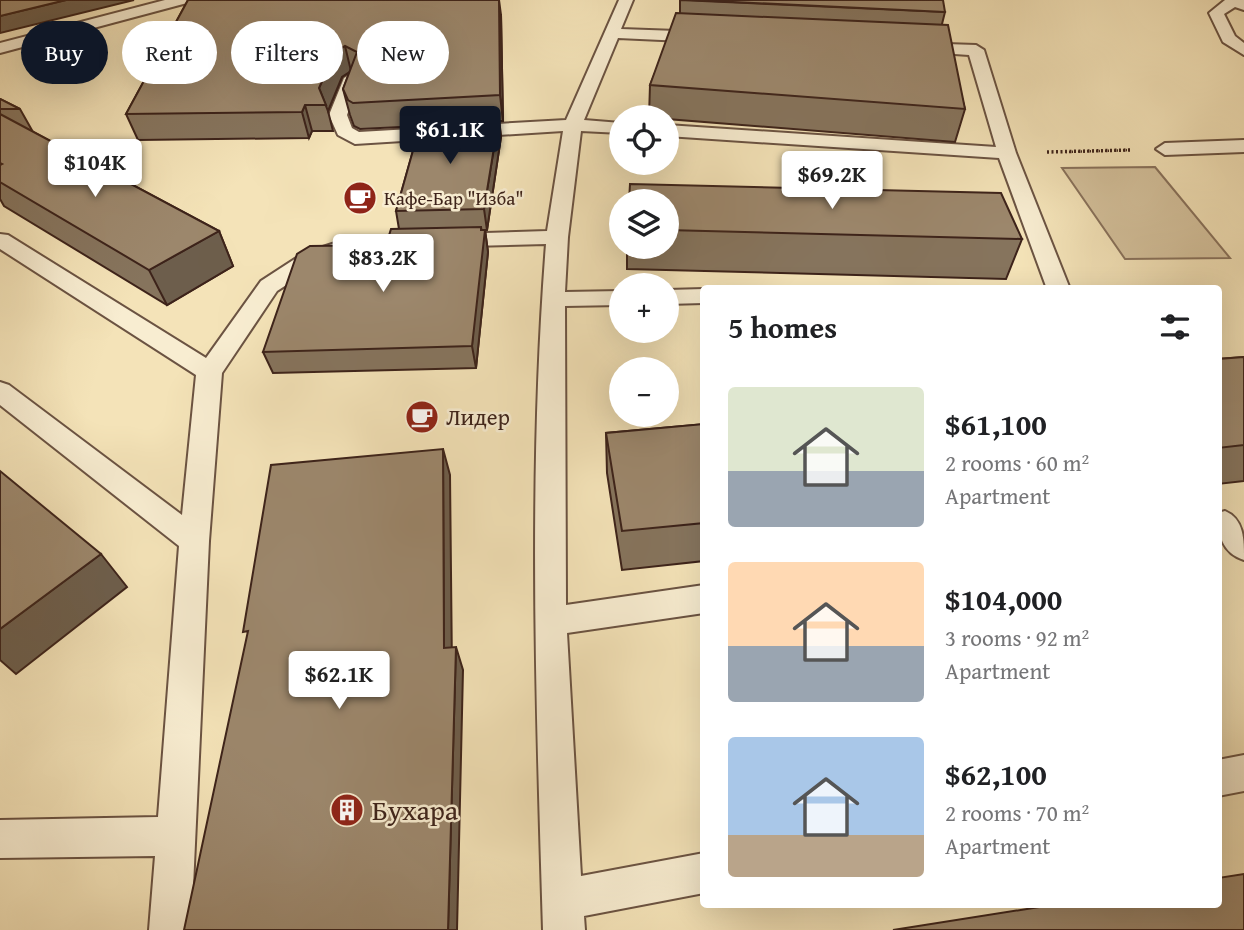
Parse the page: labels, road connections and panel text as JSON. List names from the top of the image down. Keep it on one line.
{"places":{"cafe":["Кафе-Бар \"Изба\"","Лидер"],"building":["Бухара"]},"page":{"chip":["Buy","Rent","Filters","New"],"map_buttons":["+","−"],"price":["$61.1K","$104K","$69.2K","$83.2K","$62.1K"],"heading":"5 homes","list":[{"name":"$61,100","note":"2 rooms · 60 m² · Apartment"},{"name":"$104,000","note":"3 rooms · 92 m² · Apartment"},{"name":"$62,100","note":"2 rooms · 70 m² · Apartment"}]}}
